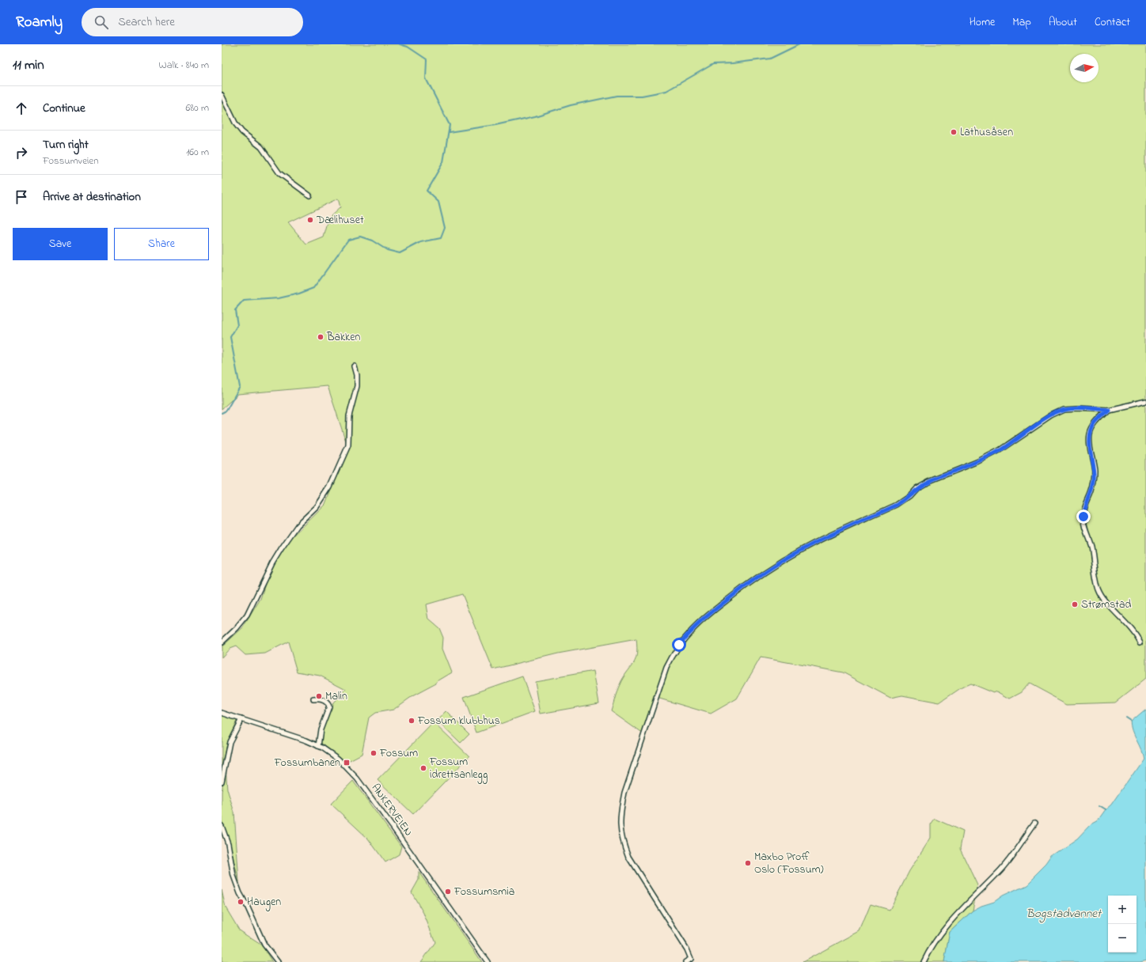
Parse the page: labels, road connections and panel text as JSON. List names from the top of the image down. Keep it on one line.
{"streets":{"street":["ANKERVEIEN"]},"water":["Bogstadvannet"],"places":{"other":["Lathusåsen","Dælihuset","Bakken","Strømstad","Malin","Fossum klubbhus","Fossum","Fossum idrettsanlegg","Maxbo Proff Oslo (Fossum)","Fossumsmia","Haugen"],"transit":["Fossumbanen"]},"north":"right","page":{"header":"Roamly","search":"Search here","nav":["Home","Map","About","Contact"],"heading":["11 min","Walk · 840 m"],"list":[["Continue","680 m"],["Turn right","Fossumveien","160 m"],"Arrive at destination"],"buttons":["Save","Share"],"map_buttons":["+","−"]}}
